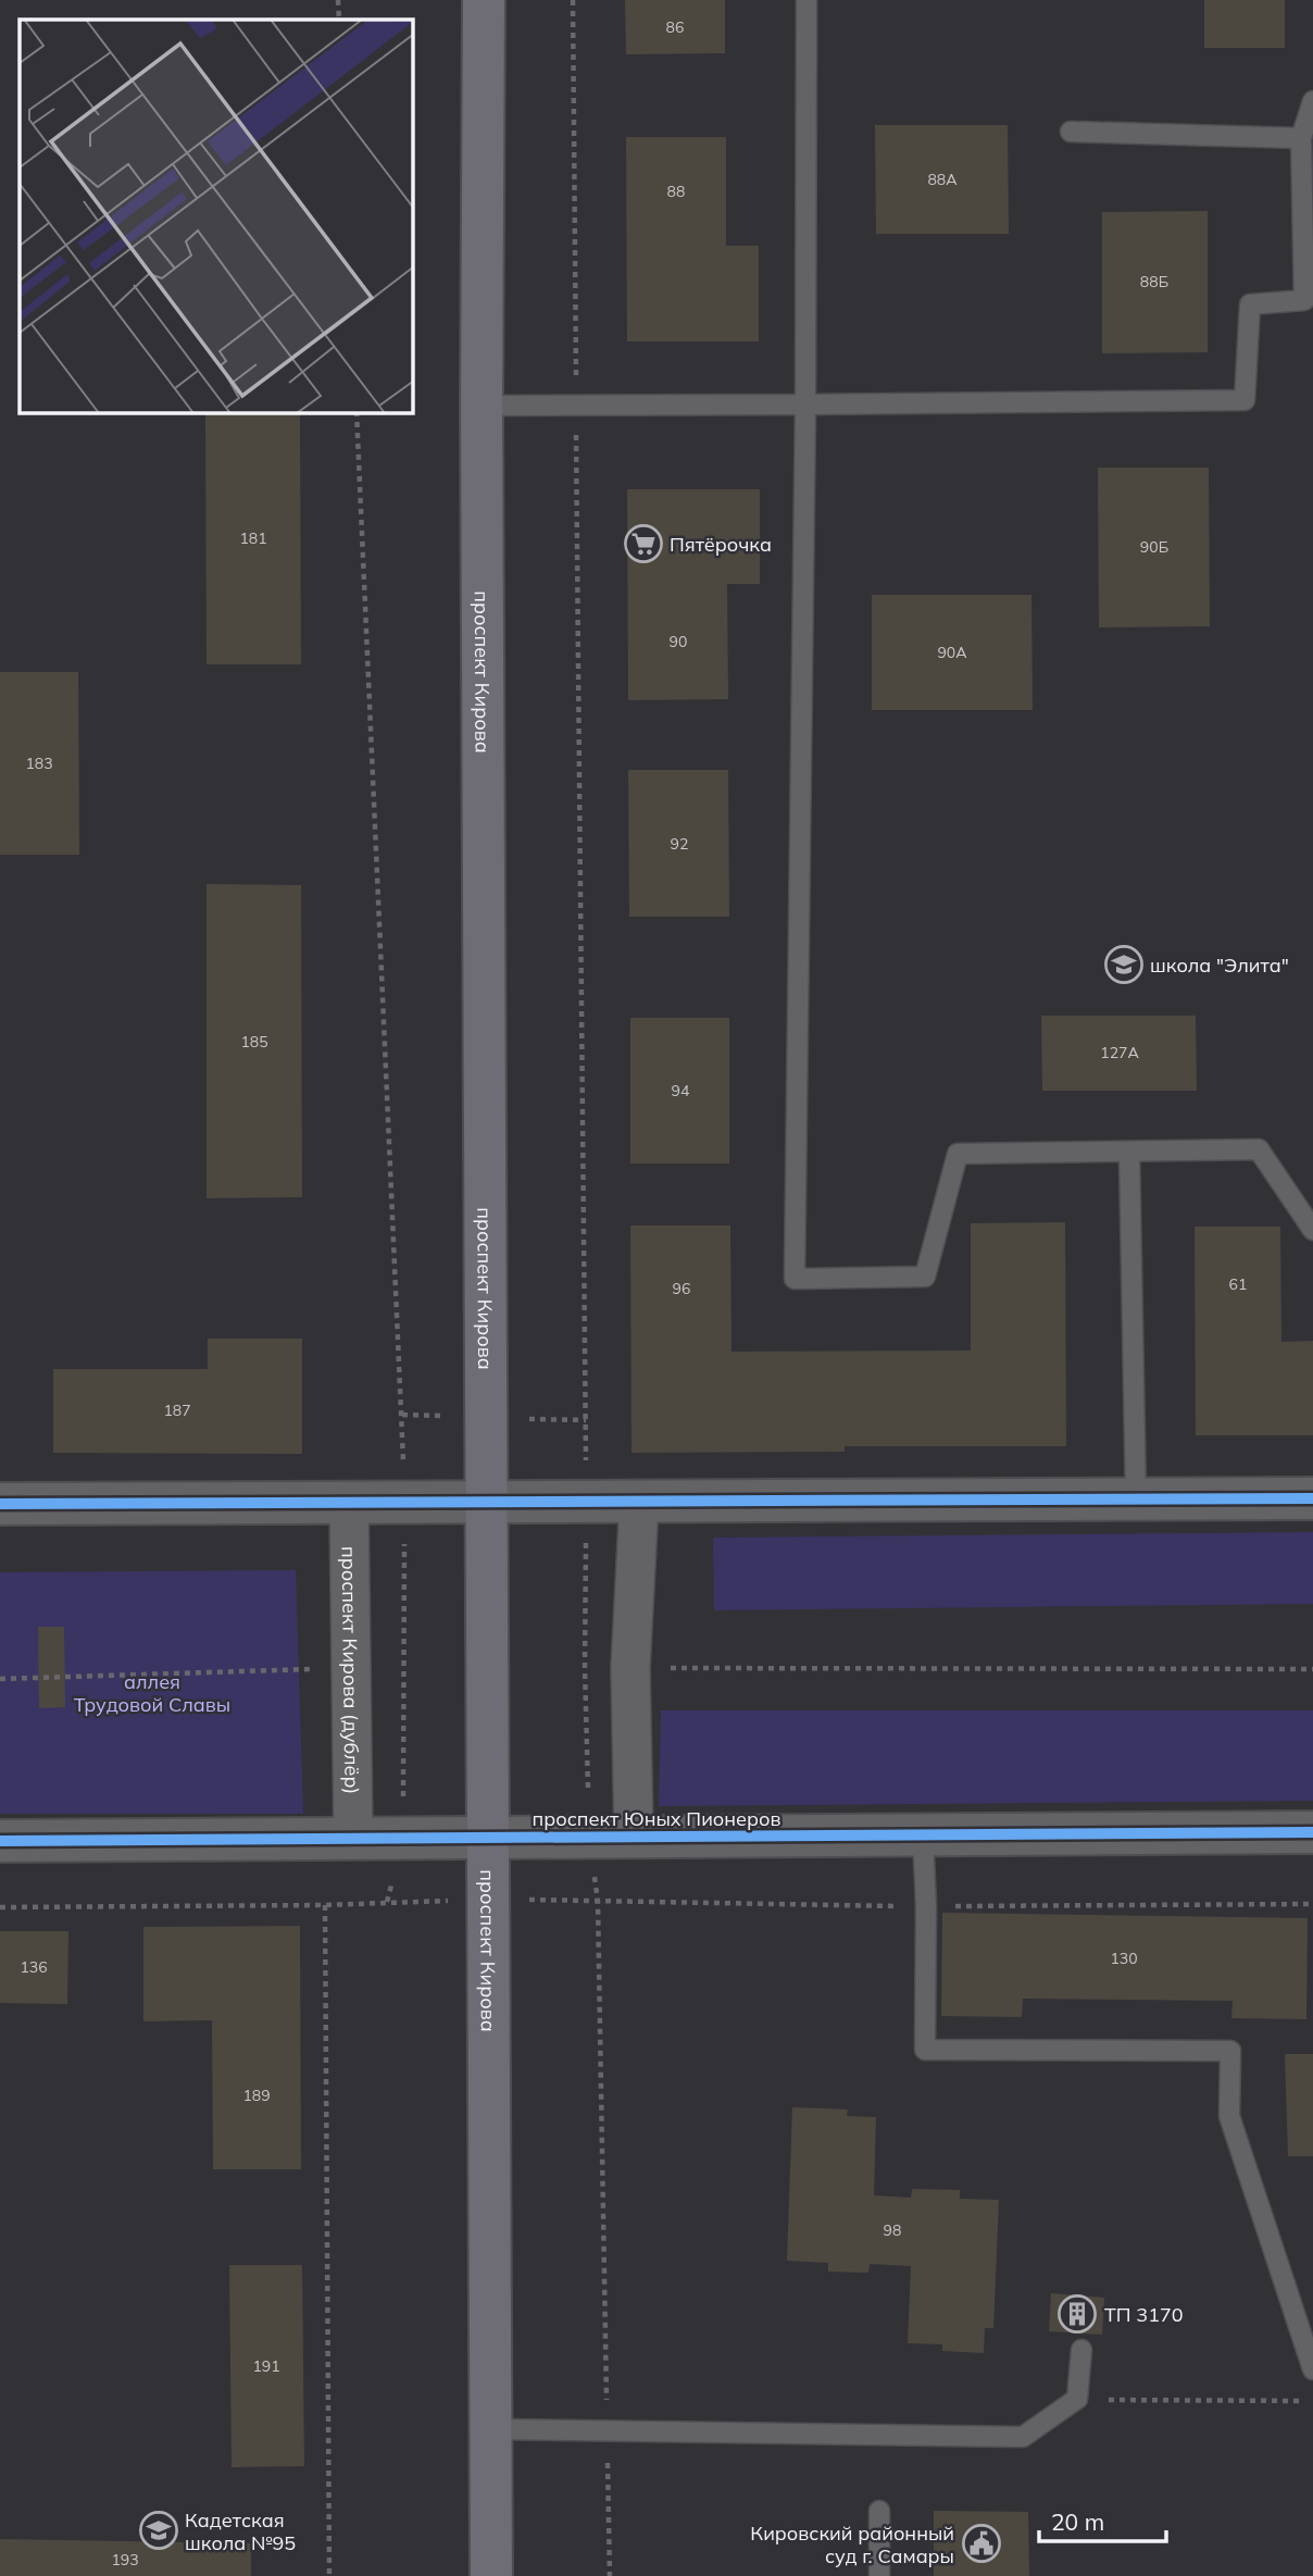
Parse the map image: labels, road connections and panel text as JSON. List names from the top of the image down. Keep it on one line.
{"streets":{"main road":["проспект Кирова"],"street":["проспект Кирова (дублёр)","проспект Юных Пионеров"]},"crossings":[["проспект Кирова","проспект Юных Пионеров"],["проспект Кирова (дублёр)","проспект Юных Пионеров"]],"parks":["аллея Трудовой Славы"],"places":{"supermarket":["Пятёрочка"],"school or university":["школа \"Элита\"","Кадетская школа №95"],"building":["ТП 3170"],"public building":["Кировский районный суд г. Самары"]},"house_numbers":["86","88А","88","88Б","181","90Б","90","90А","183","92","185","127А","94","61","96","187","130","136","189","98","191","193"],"scale_bar":"20 m"}
